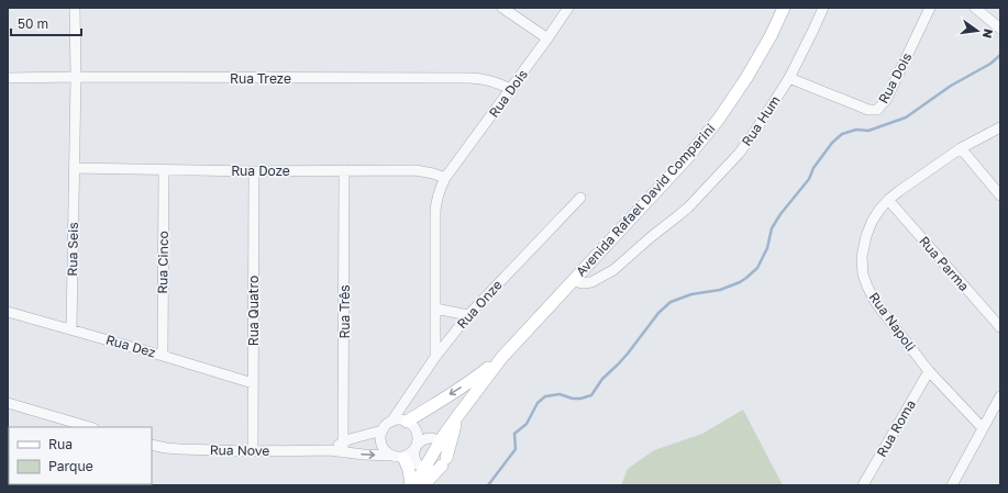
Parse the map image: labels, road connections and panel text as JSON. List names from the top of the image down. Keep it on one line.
{"streets":{"main road":["Avenida Rafael David Comparini"],"street":["Rua Treze","Rua Dois","Rua Hum","Rua Doze","Rua Seis","Rua Cinco","Rua Parma","Rua Onze","Rua Quatro","Rua Três","Rua Napoli","Rua Dez","Rua Roma","Rua Nove"]},"crossings":[["Rua Treze","Rua Dois"],["Rua Treze","Rua Seis"],["Rua Dois","Rua Hum"],["Rua Dois","Rua Doze"],["Rua Dois","Rua Onze"],["Rua Hum","Avenida Rafael David Comparini"],["Rua Doze","Rua Seis"],["Rua Doze","Rua Cinco"],["Rua Doze","Rua Quatro"],["Rua Doze","Rua Três"],["Rua Seis","Rua Dez"],["Rua Cinco","Rua Dez"],["Rua Parma","Rua Napoli"],["Rua Onze","Rua Nove"],["Rua Quatro","Rua Dez"],["Rua Quatro","Rua Nove"],["Rua Três","Rua Nove"],["Rua Napoli","Rua Roma"]],"legend":["Rua","Parque"],"scale_bar":"50 m","north":"right"}
